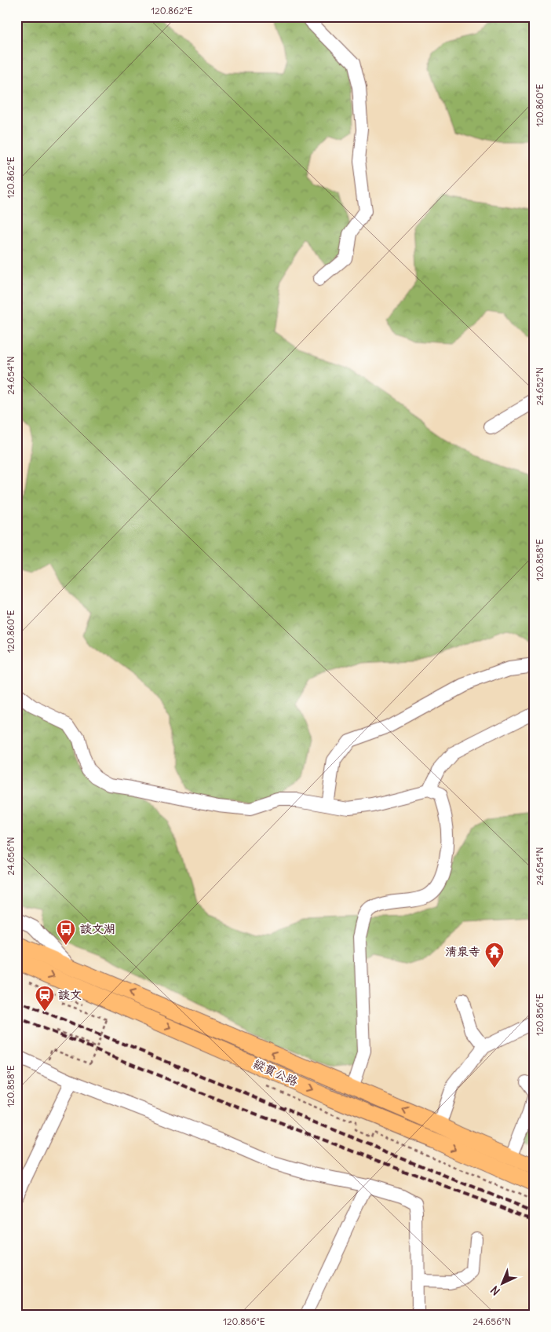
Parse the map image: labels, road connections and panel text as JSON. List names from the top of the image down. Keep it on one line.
{"streets":{"main road":["縱貫公路"]},"places":{"bus stop":["談文湖"],"temple":["清泉寺"],"station":["談文"]},"north":"bottom left","coordinates":["120.862°E","120.860°E","24.654°N","24.652°N","120.858°E","24.656°N","120.856°E"]}
